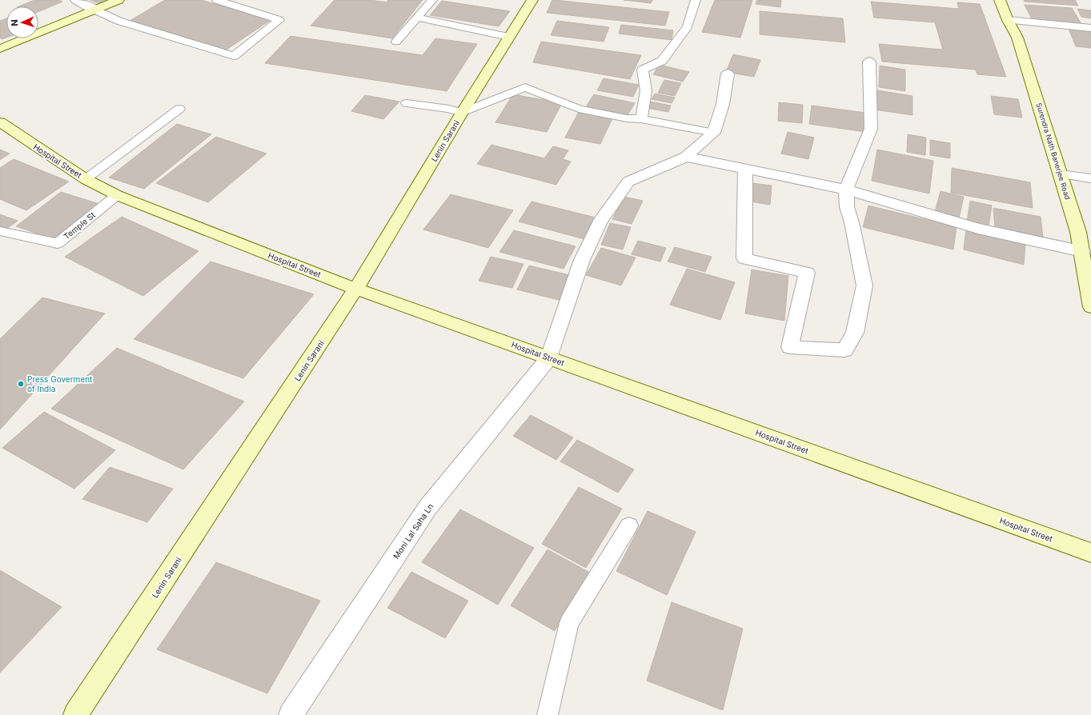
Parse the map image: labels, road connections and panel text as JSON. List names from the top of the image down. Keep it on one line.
{"streets":{"main road":["Lenin Sarani","Surendra Nath Banerjee Road","Hospital Street"],"street":["Moni Lal Saha Ln"],"lane":["Temple St"]},"crossings":[["Lenin Sarani","Hospital Street"],["Hospital Street","Temple St"],["Hospital Street","Moni Lal Saha Ln"]],"places":["Press Goverment of India"],"north":"left"}
